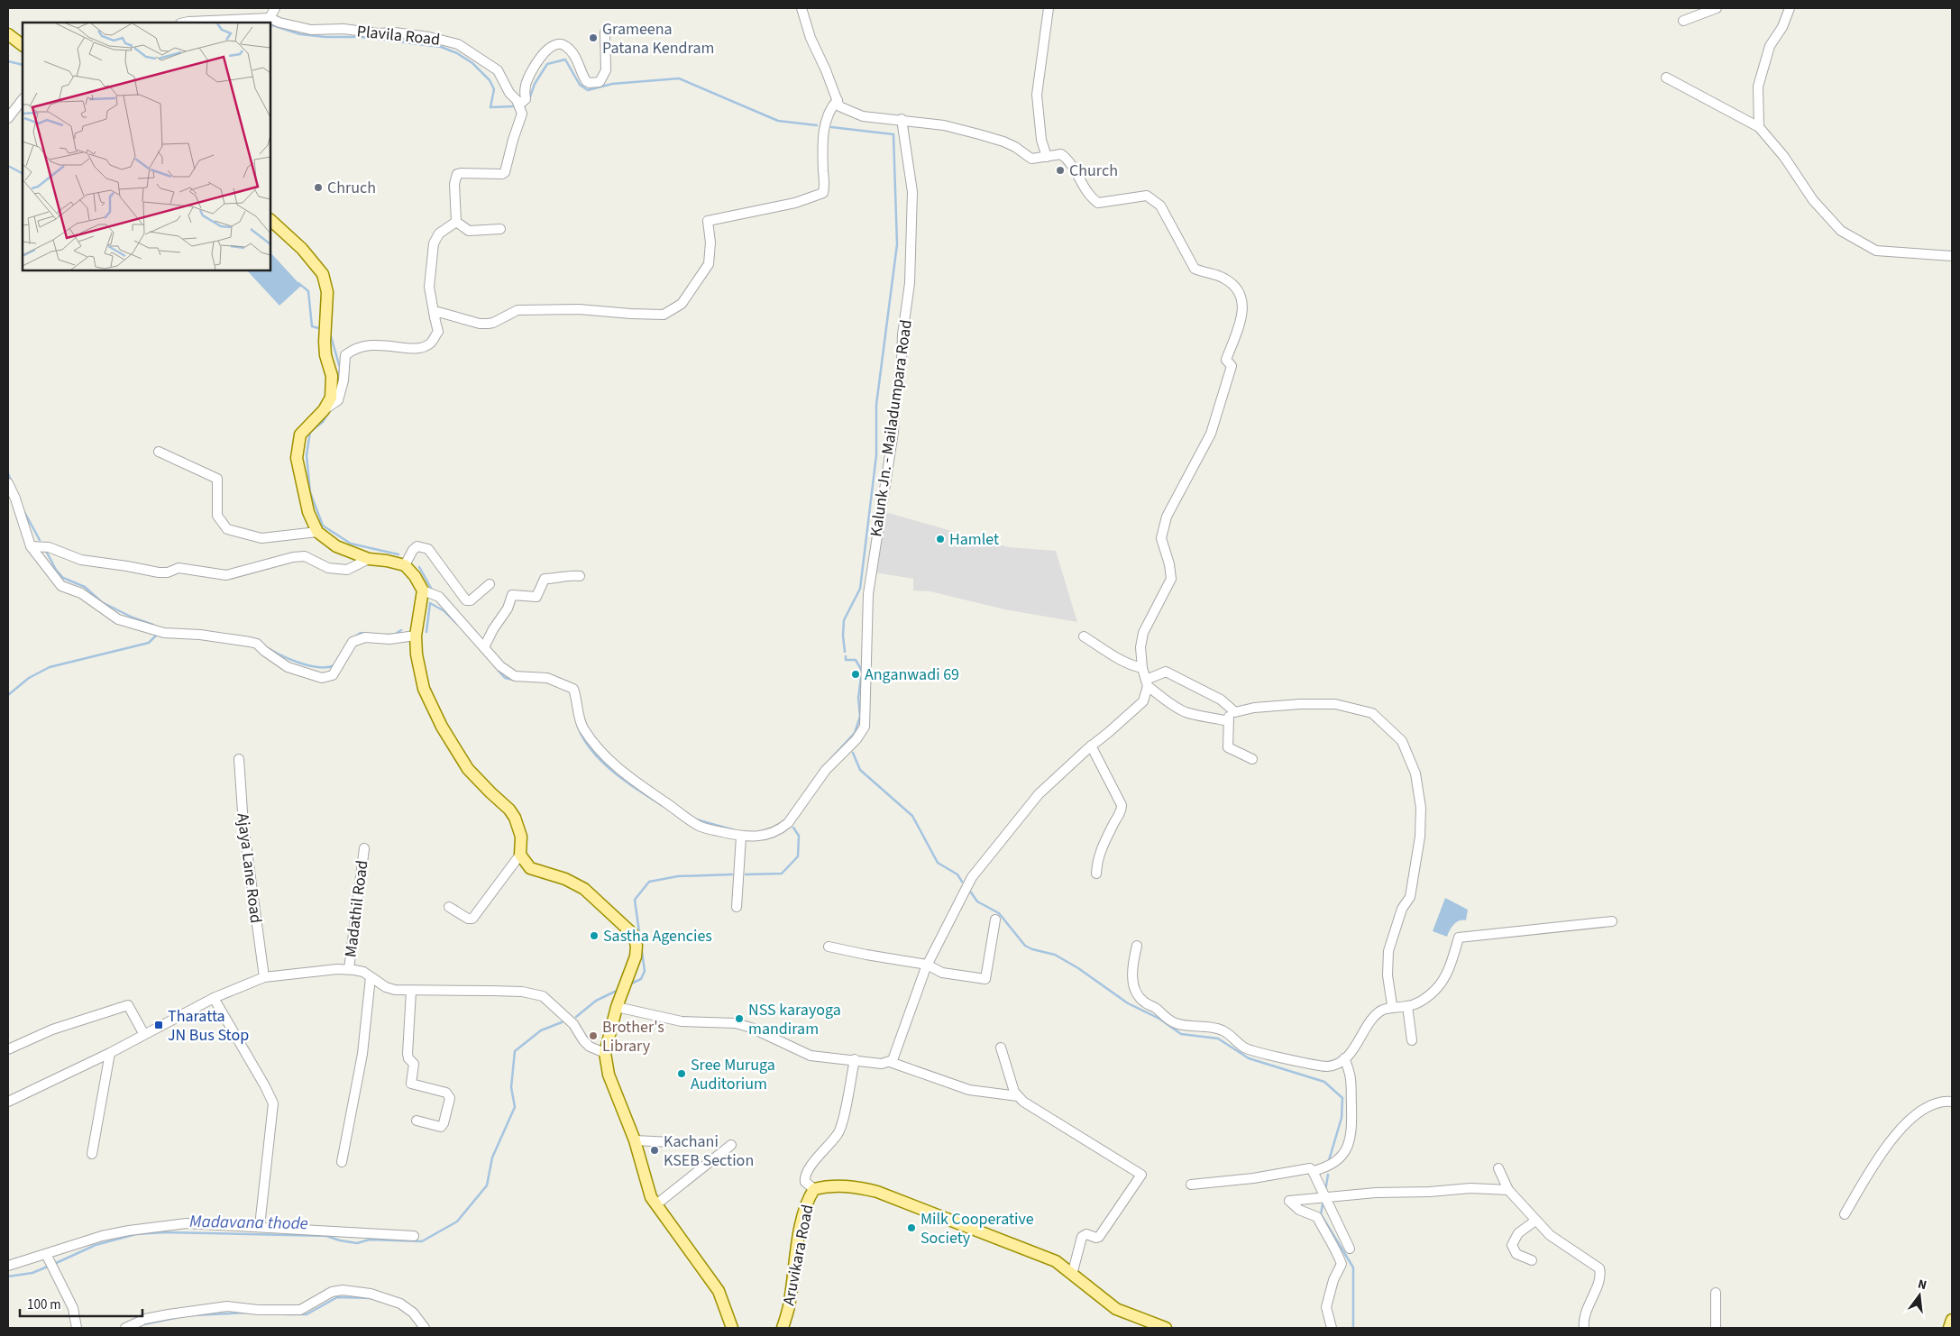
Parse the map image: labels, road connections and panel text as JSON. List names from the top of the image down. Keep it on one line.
{"streets":{"main road":["Aruvikara Road"],"street":["Plavila Road","Kalunk Jn. - Mailadumpara Road","Ajaya Lane Road","Madathil Road"]},"water":["Madavana thode"],"places":{"other":["Grameena Patana Kendram","Church","Chruch","Hamlet","Anganwadi 69","Sastha Agencies","NSS karayoga mandiram","Brother's Library","Sree Muruga Auditorium","Kachani KSEB Section","Milk Cooperative Society"],"transit":["Tharatta JN Bus Stop"]},"scale_bar":"100 m","north":"top"}
